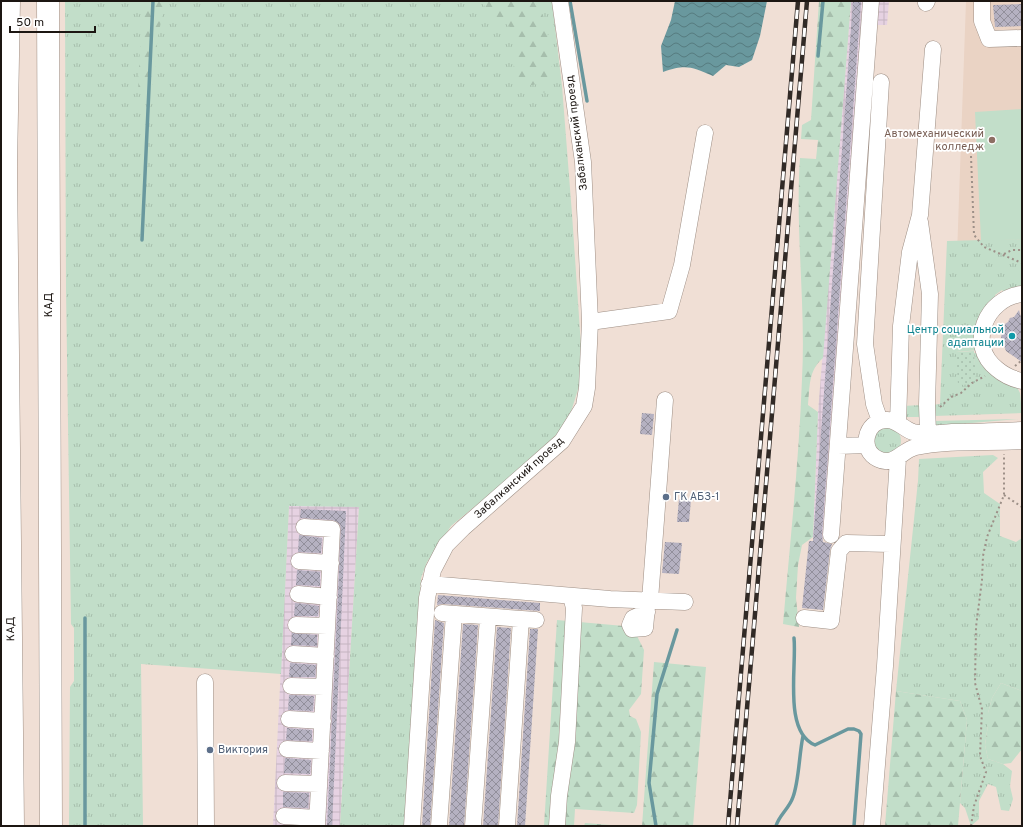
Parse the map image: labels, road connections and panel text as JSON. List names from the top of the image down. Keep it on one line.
{"streets":{"highway":["КАД"],"street":["Забалканский проезд"]},"places":["Автомеханический колледж","Центр социальной адаптации","ГК АБЗ-1","Виктория"],"scale_bar":"50 m"}
